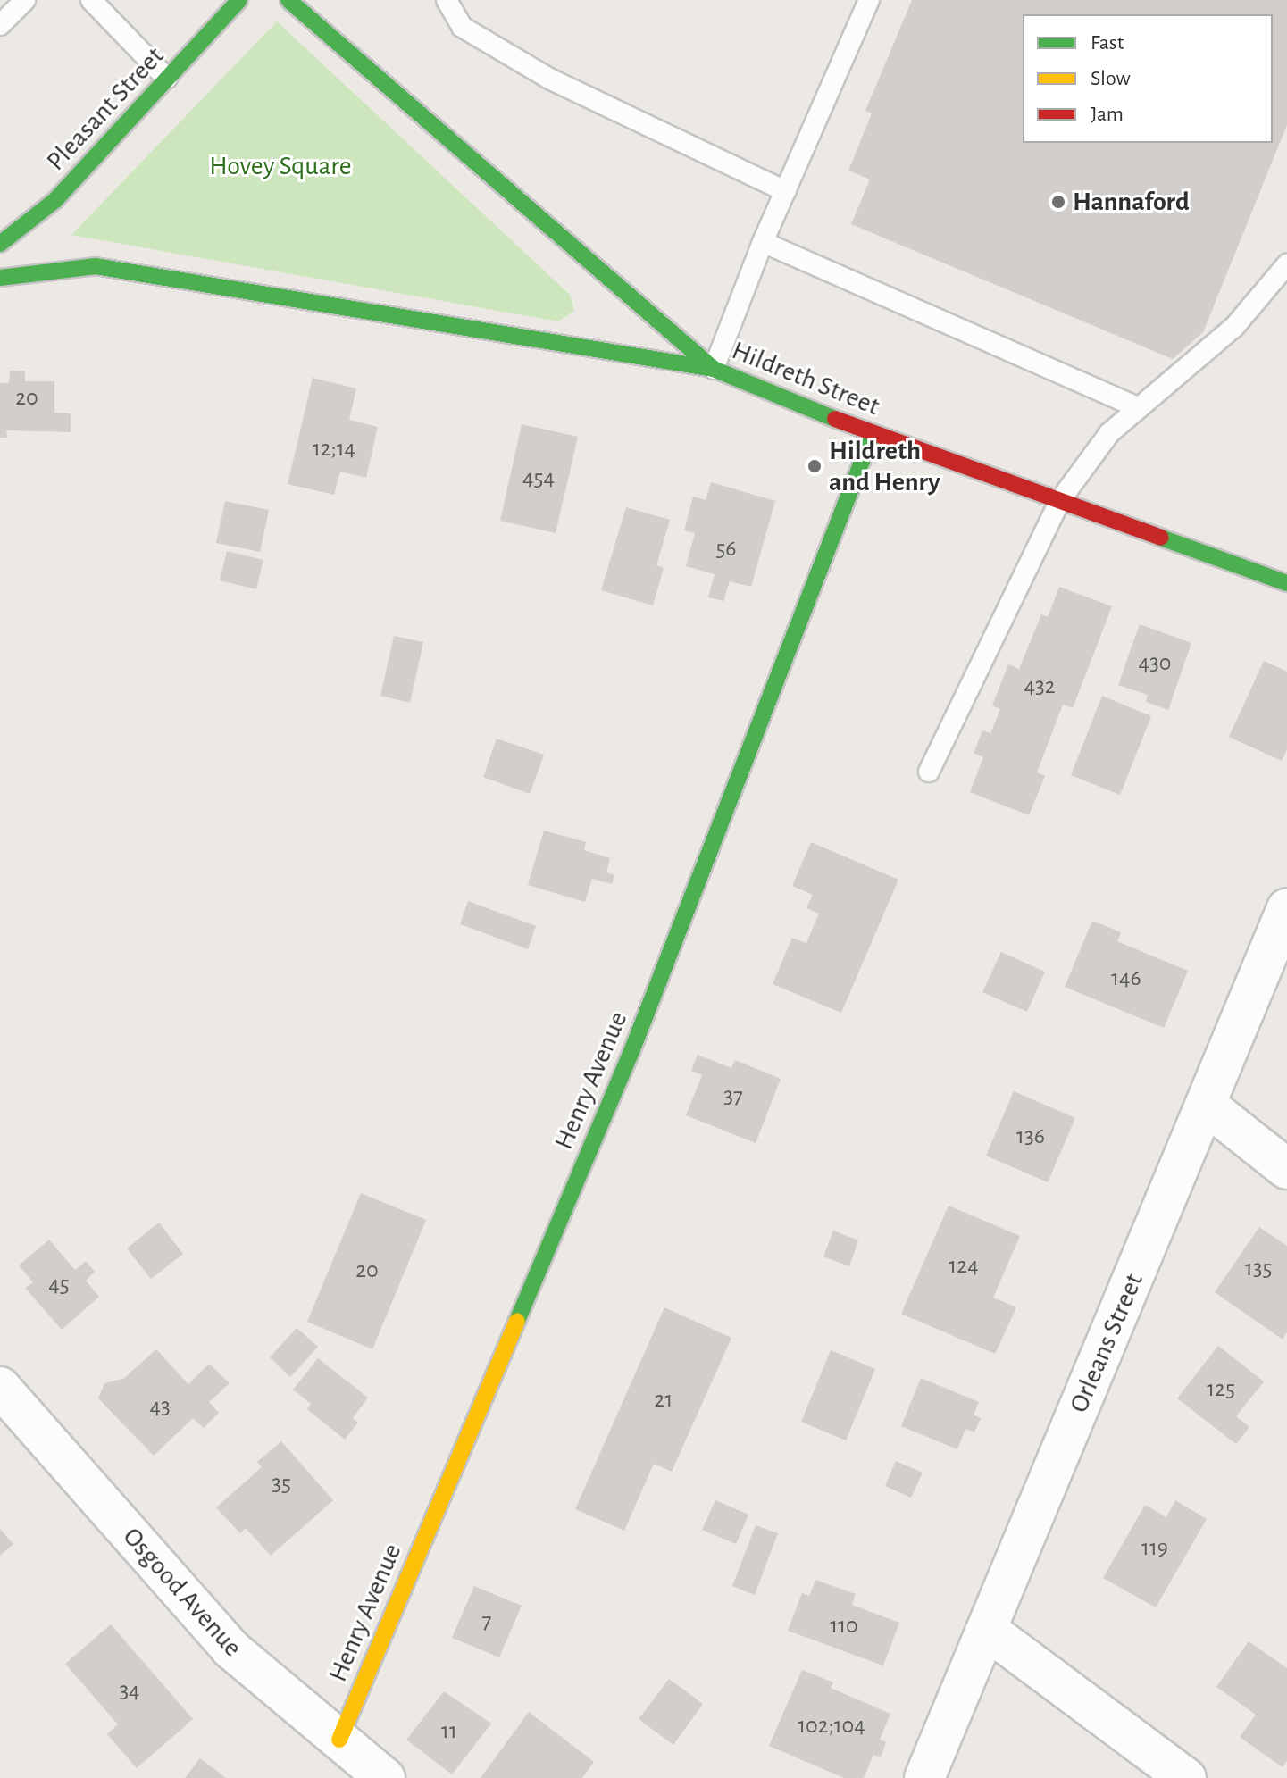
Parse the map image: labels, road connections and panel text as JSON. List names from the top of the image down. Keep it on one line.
{"streets":{"street":["Pleasant Street","Hildreth Street","Henry Avenue","Orleans Street","Osgood Avenue"]},"crossings":[["Hildreth Street","Henry Avenue"],["Henry Avenue","Osgood Avenue"]],"parks":["Hovey Square"],"places":["Hannaford","Hildreth and Henry"],"house_numbers":["20","12;14","454","56","430","432","146","37","136","124","135","20","45","125","21","43","35","119","7","110","34","102;104","11"],"legend":["Fast","Slow","Jam"]}
